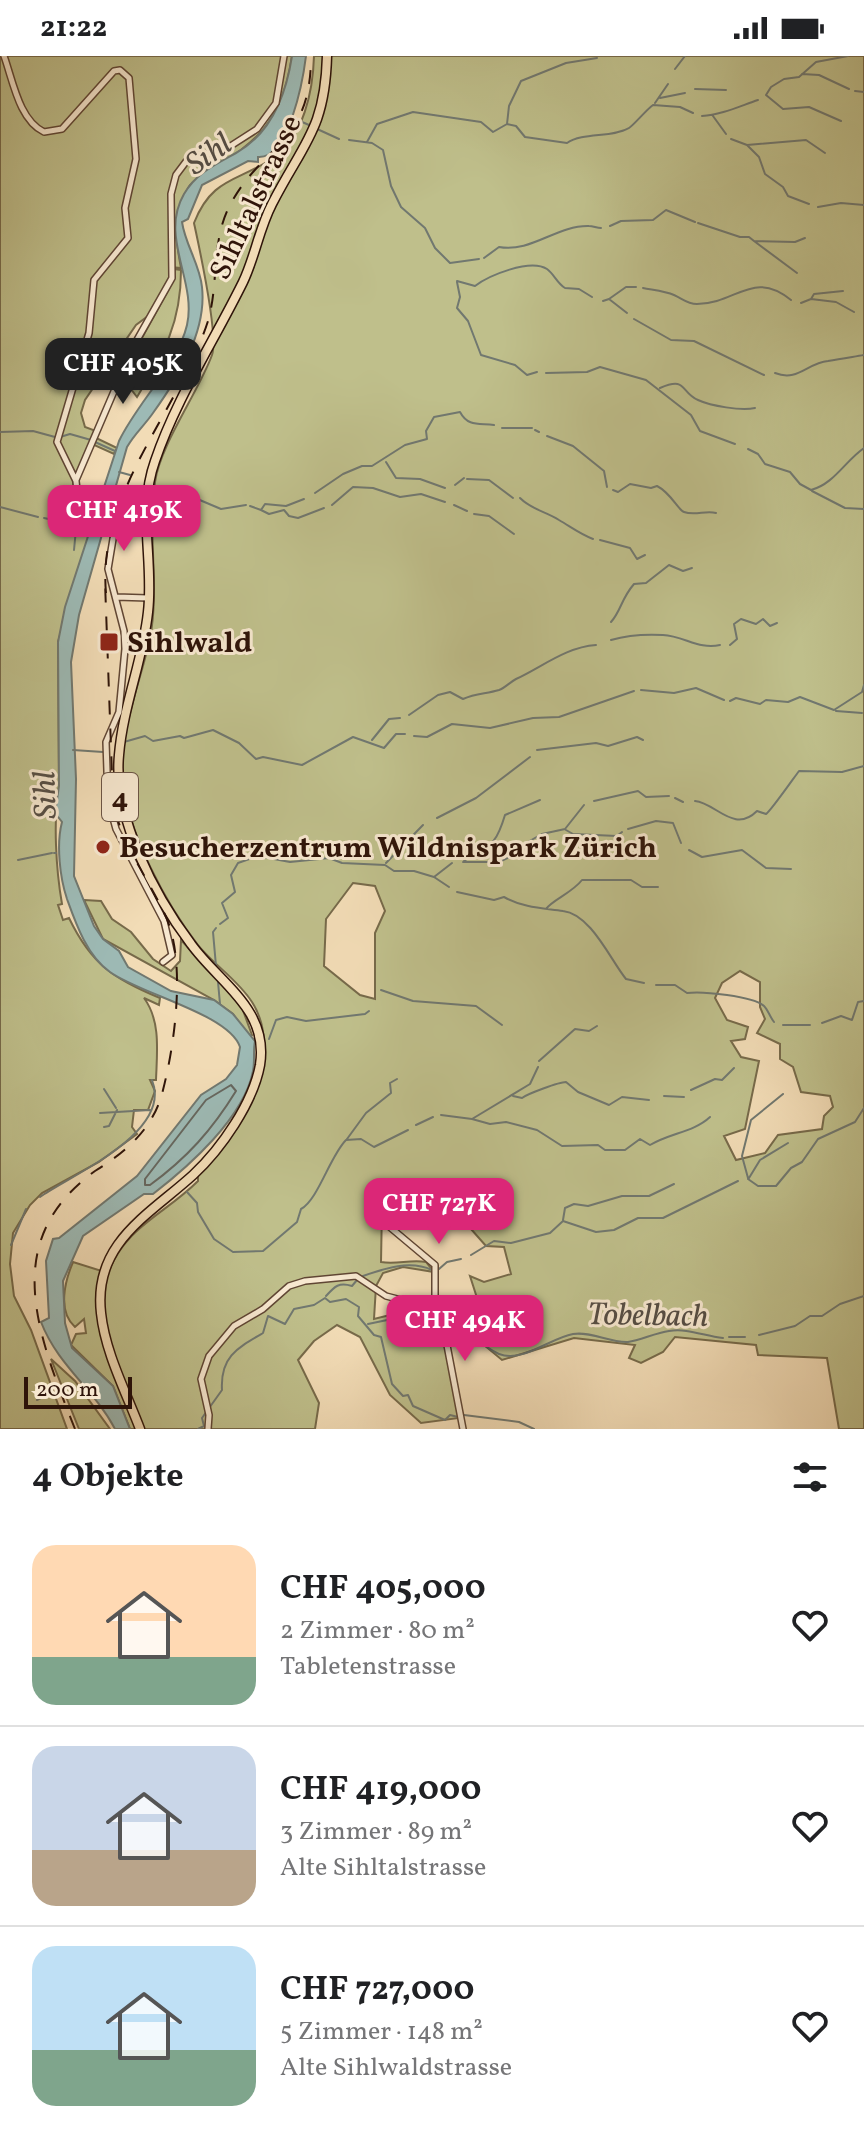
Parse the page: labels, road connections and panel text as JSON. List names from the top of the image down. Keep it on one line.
{"streets":{"main road":["Sihltalstrasse","4"]},"water":["Sihl","Tobelbach"],"places":{"transit":["Sihlwald"],"other":["Besucherzentrum Wildnispark Zürich"]},"scale_bar":"200 m","page":{"status":"21:22","price":["CHF 405K","CHF 419K","CHF 727K","CHF 494K"],"scale":"200 m","heading":"4 Objekte","list":[{"name":"CHF 405,000","note":"2 Zimmer · 80 m² · Tabletenstrasse"},{"name":"CHF 419,000","note":"3 Zimmer · 89 m² · Alte Sihltalstrasse"},{"name":"CHF 727,000","note":"5 Zimmer · 148 m² · Alte Sihlwaldstrasse"}]}}
